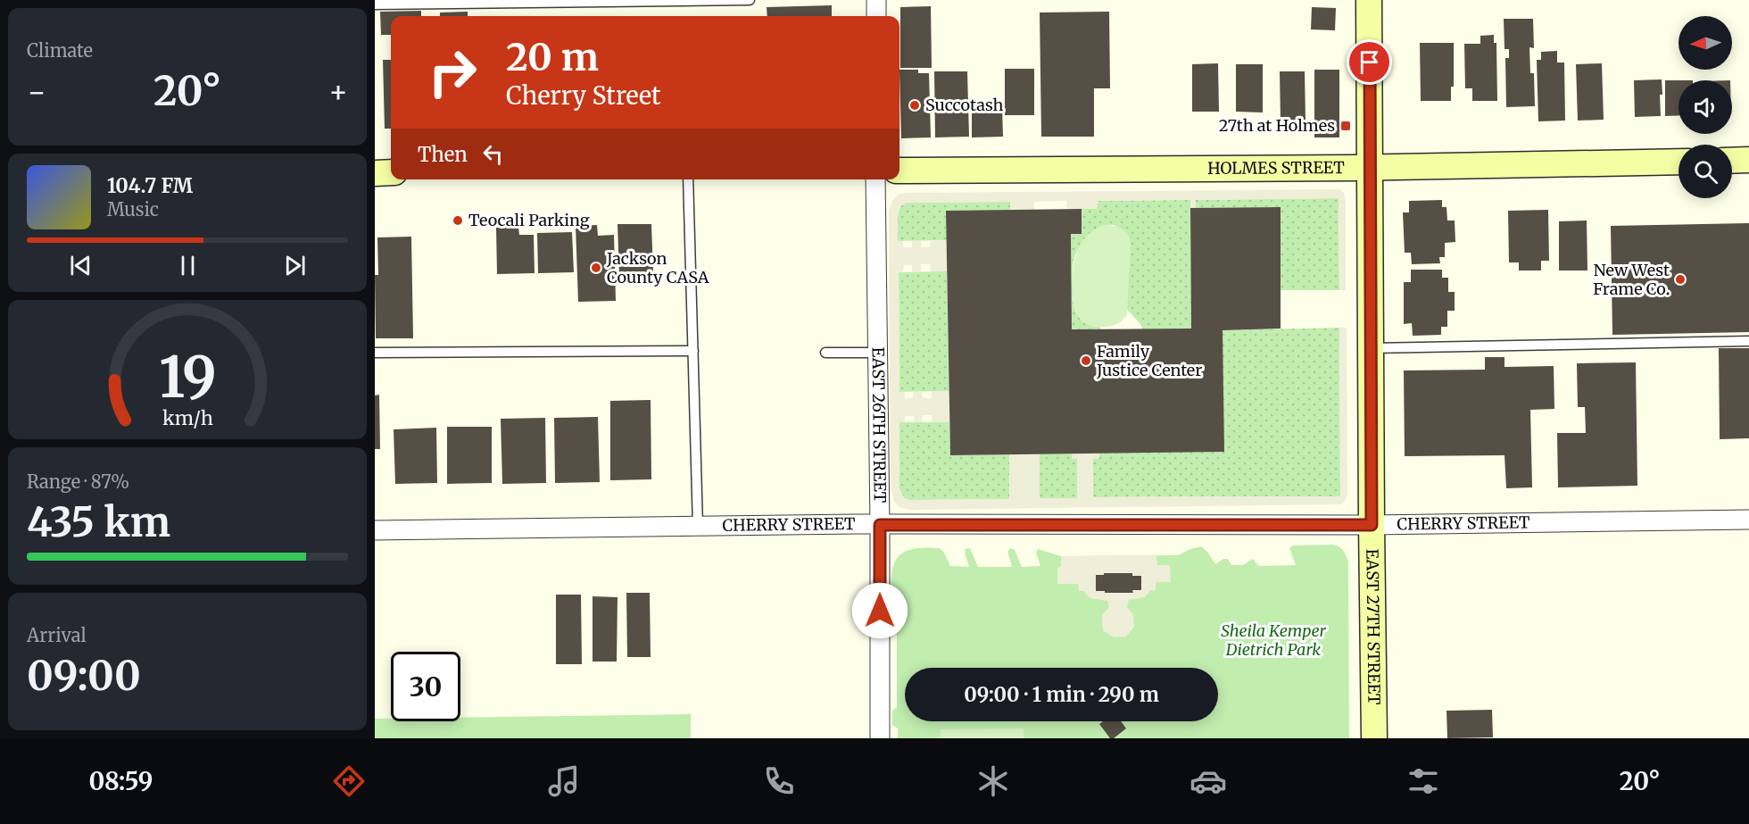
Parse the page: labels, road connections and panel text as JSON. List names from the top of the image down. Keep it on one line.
{"streets":{"street":["HOLMES STREET","EAST 26TH STREET","CHERRY STREET","EAST 27TH STREET"]},"crossings":[["HOLMES STREET","EAST 27TH STREET"],["EAST 26TH STREET","CHERRY STREET"],["CHERRY STREET","EAST 27TH STREET"]],"parks":["Sheila Kemper Dietrich Park"],"places":{"other":["Succotash","Teocali Parking","Jackson County CASA","New West Frame Co.","Family Justice Center"],"transit":["27th at Holmes"]},"north":"left","page":{"tile":["Climate",["Range · 87%","435 km"],["Arrival","09:00"]],"turn":["20 m","Cherry Street"],"heat":["−","20°","+"],"then":"Then","song":["104.7 FM","Music"],"limit":"30","trip":"09:00 · 1 min · 290 m","tabs":["08:59","20°"],"gauge":["19","km/h"]}}
